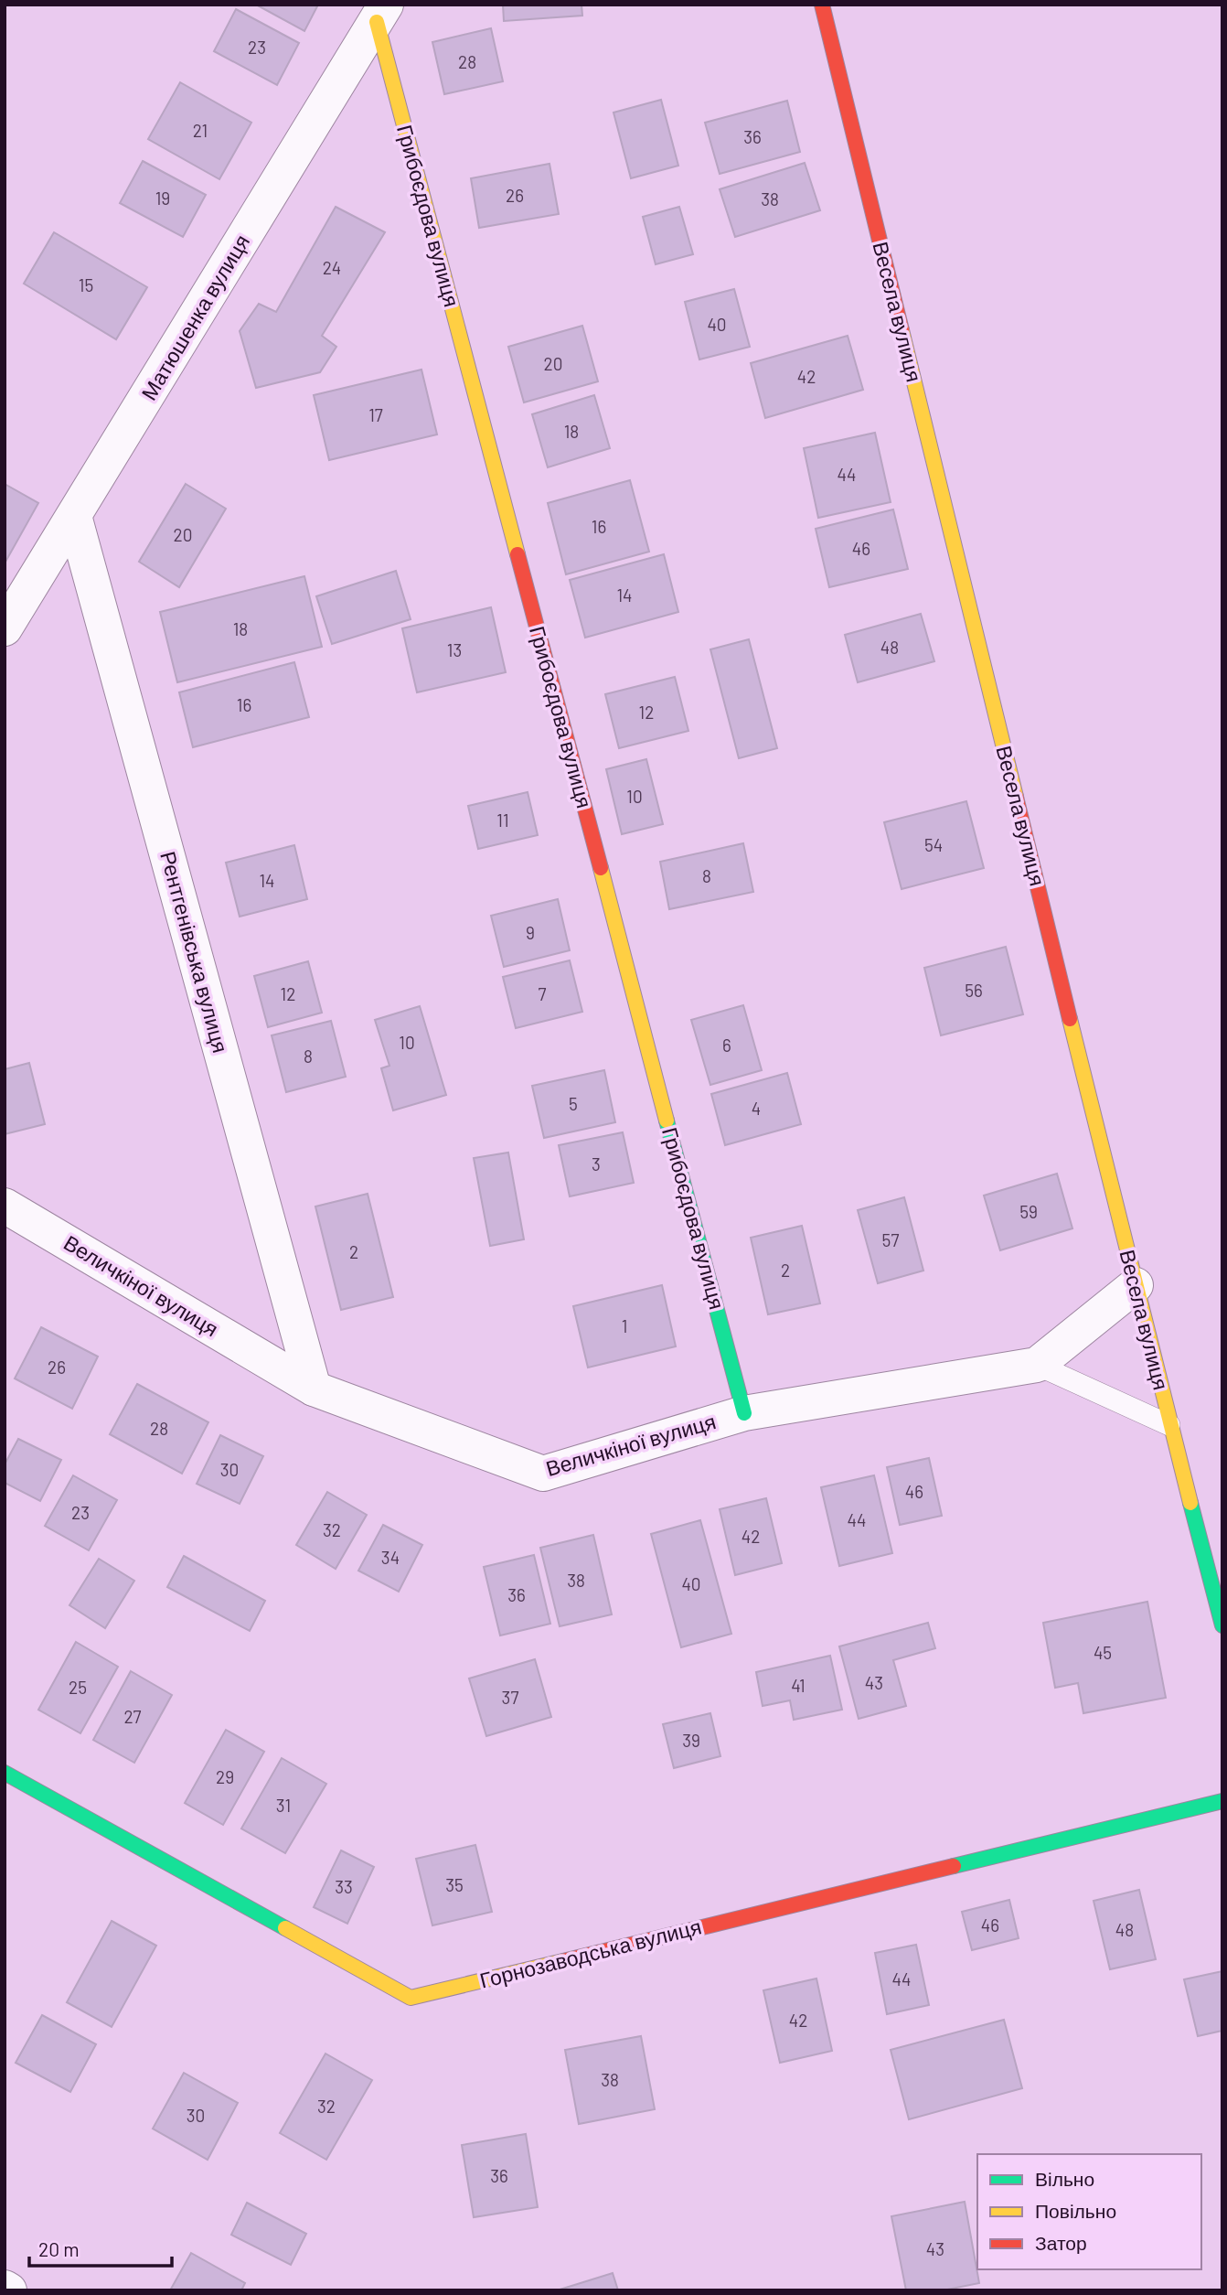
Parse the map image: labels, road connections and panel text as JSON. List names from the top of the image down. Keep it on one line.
{"streets":{"street":["Грибоєдова вулиця","Весела вулиця","Матюшенка вулиця","Рентгенівська вулиця","Величкіної вулиця","Горнозаводська вулиця"]},"crossings":[["Грибоєдова вулиця","Матюшенка вулиця"],["Грибоєдова вулиця","Величкіної вулиця"],["Весела вулиця","Величкіної вулиця"],["Матюшенка вулиця","Рентгенівська вулиця"],["Рентгенівська вулиця","Величкіної вулиця"]],"house_numbers":["23","28","21","36","26","19","38","24","15","40","20","42","17","18","44","16","20","46","14","18","48","13","16","12","10","11","54","8","14","9","56","12","7","10","6","8","5","4","3","59","57","2","2","1","26","28","30","46","23","44","32","42","34","38","40","36","45","43","41","25","37","27","39","29","31","35","33","46","48","44","42","38","32","30","36","43"],"legend":["Вільно","Повільно","Затор"],"scale_bar":"20 m"}
